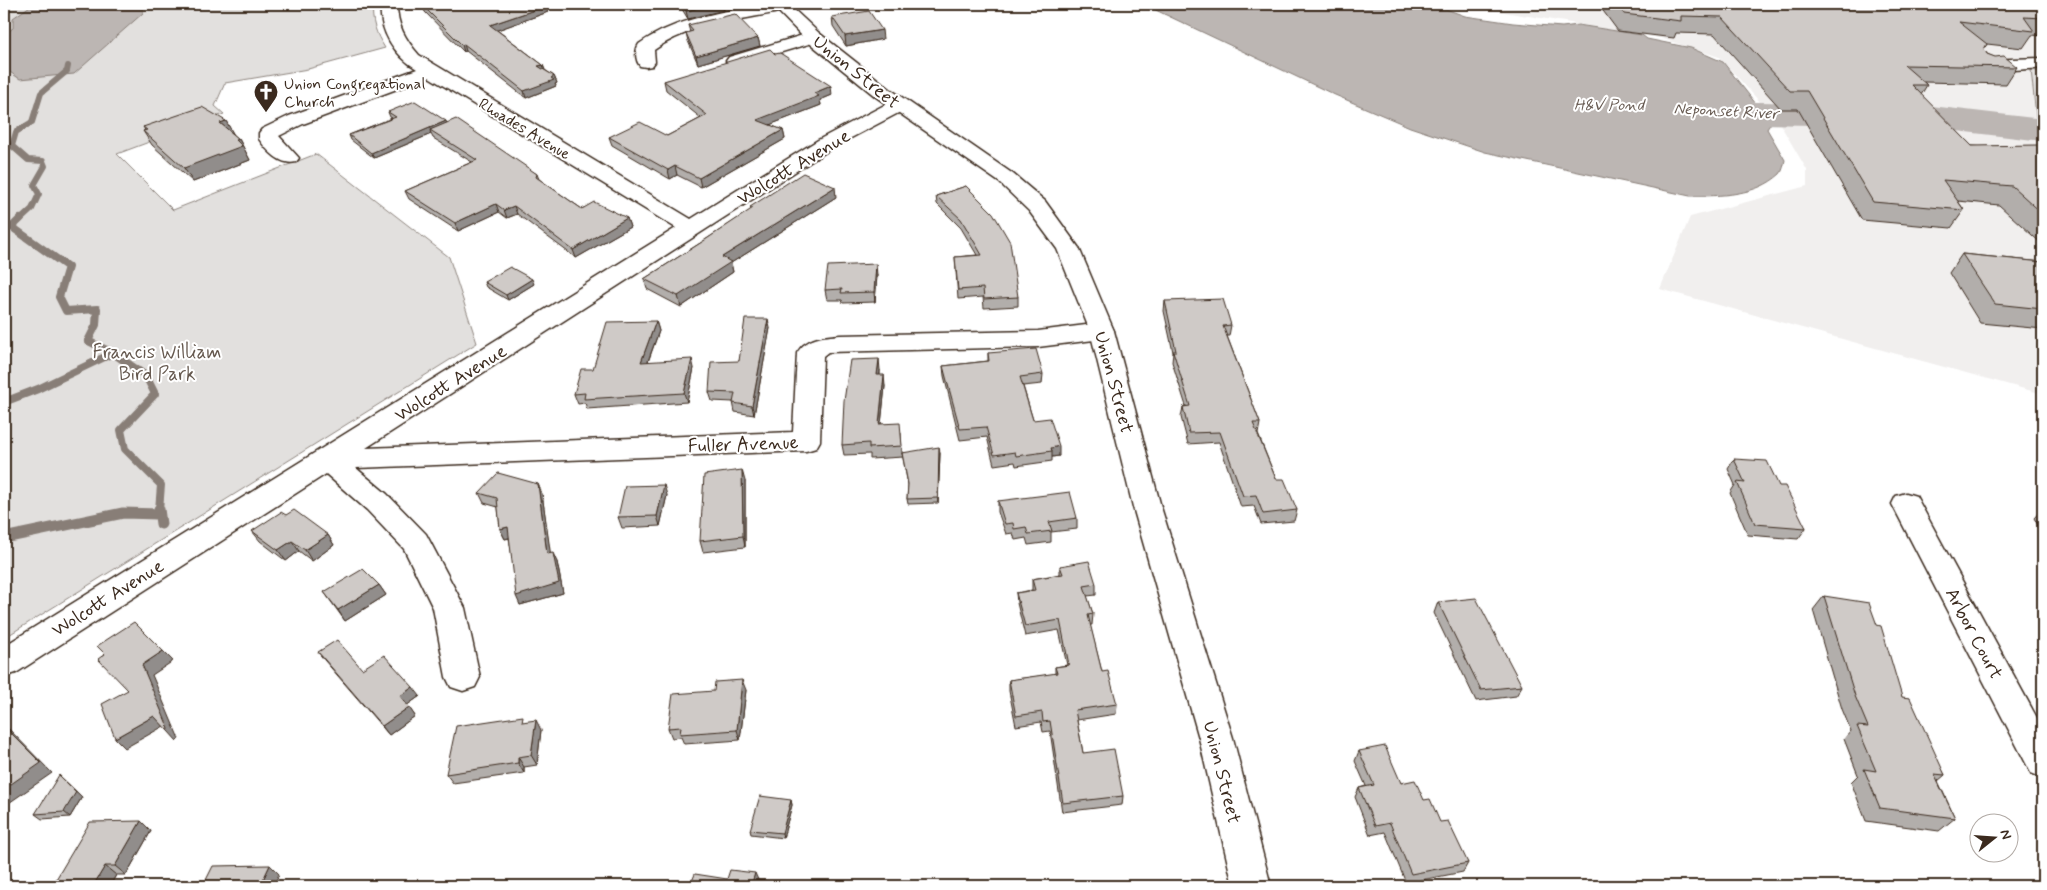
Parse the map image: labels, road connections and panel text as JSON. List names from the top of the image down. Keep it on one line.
{"streets":{"street":["Union Street","Rhoades Avenue","Wolcott Avenue","Fuller Avenue","Arbor Court"]},"crossings":[["Union Street","Wolcott Avenue"],["Union Street","Fuller Avenue"],["Rhoades Avenue","Wolcott Avenue"],["Wolcott Avenue","Fuller Avenue"]],"water":["H&V Pond","Neponset River"],"parks":["Francis William Bird Park"],"places":{"church":["Union Congregational Church"]},"north":"right"}
